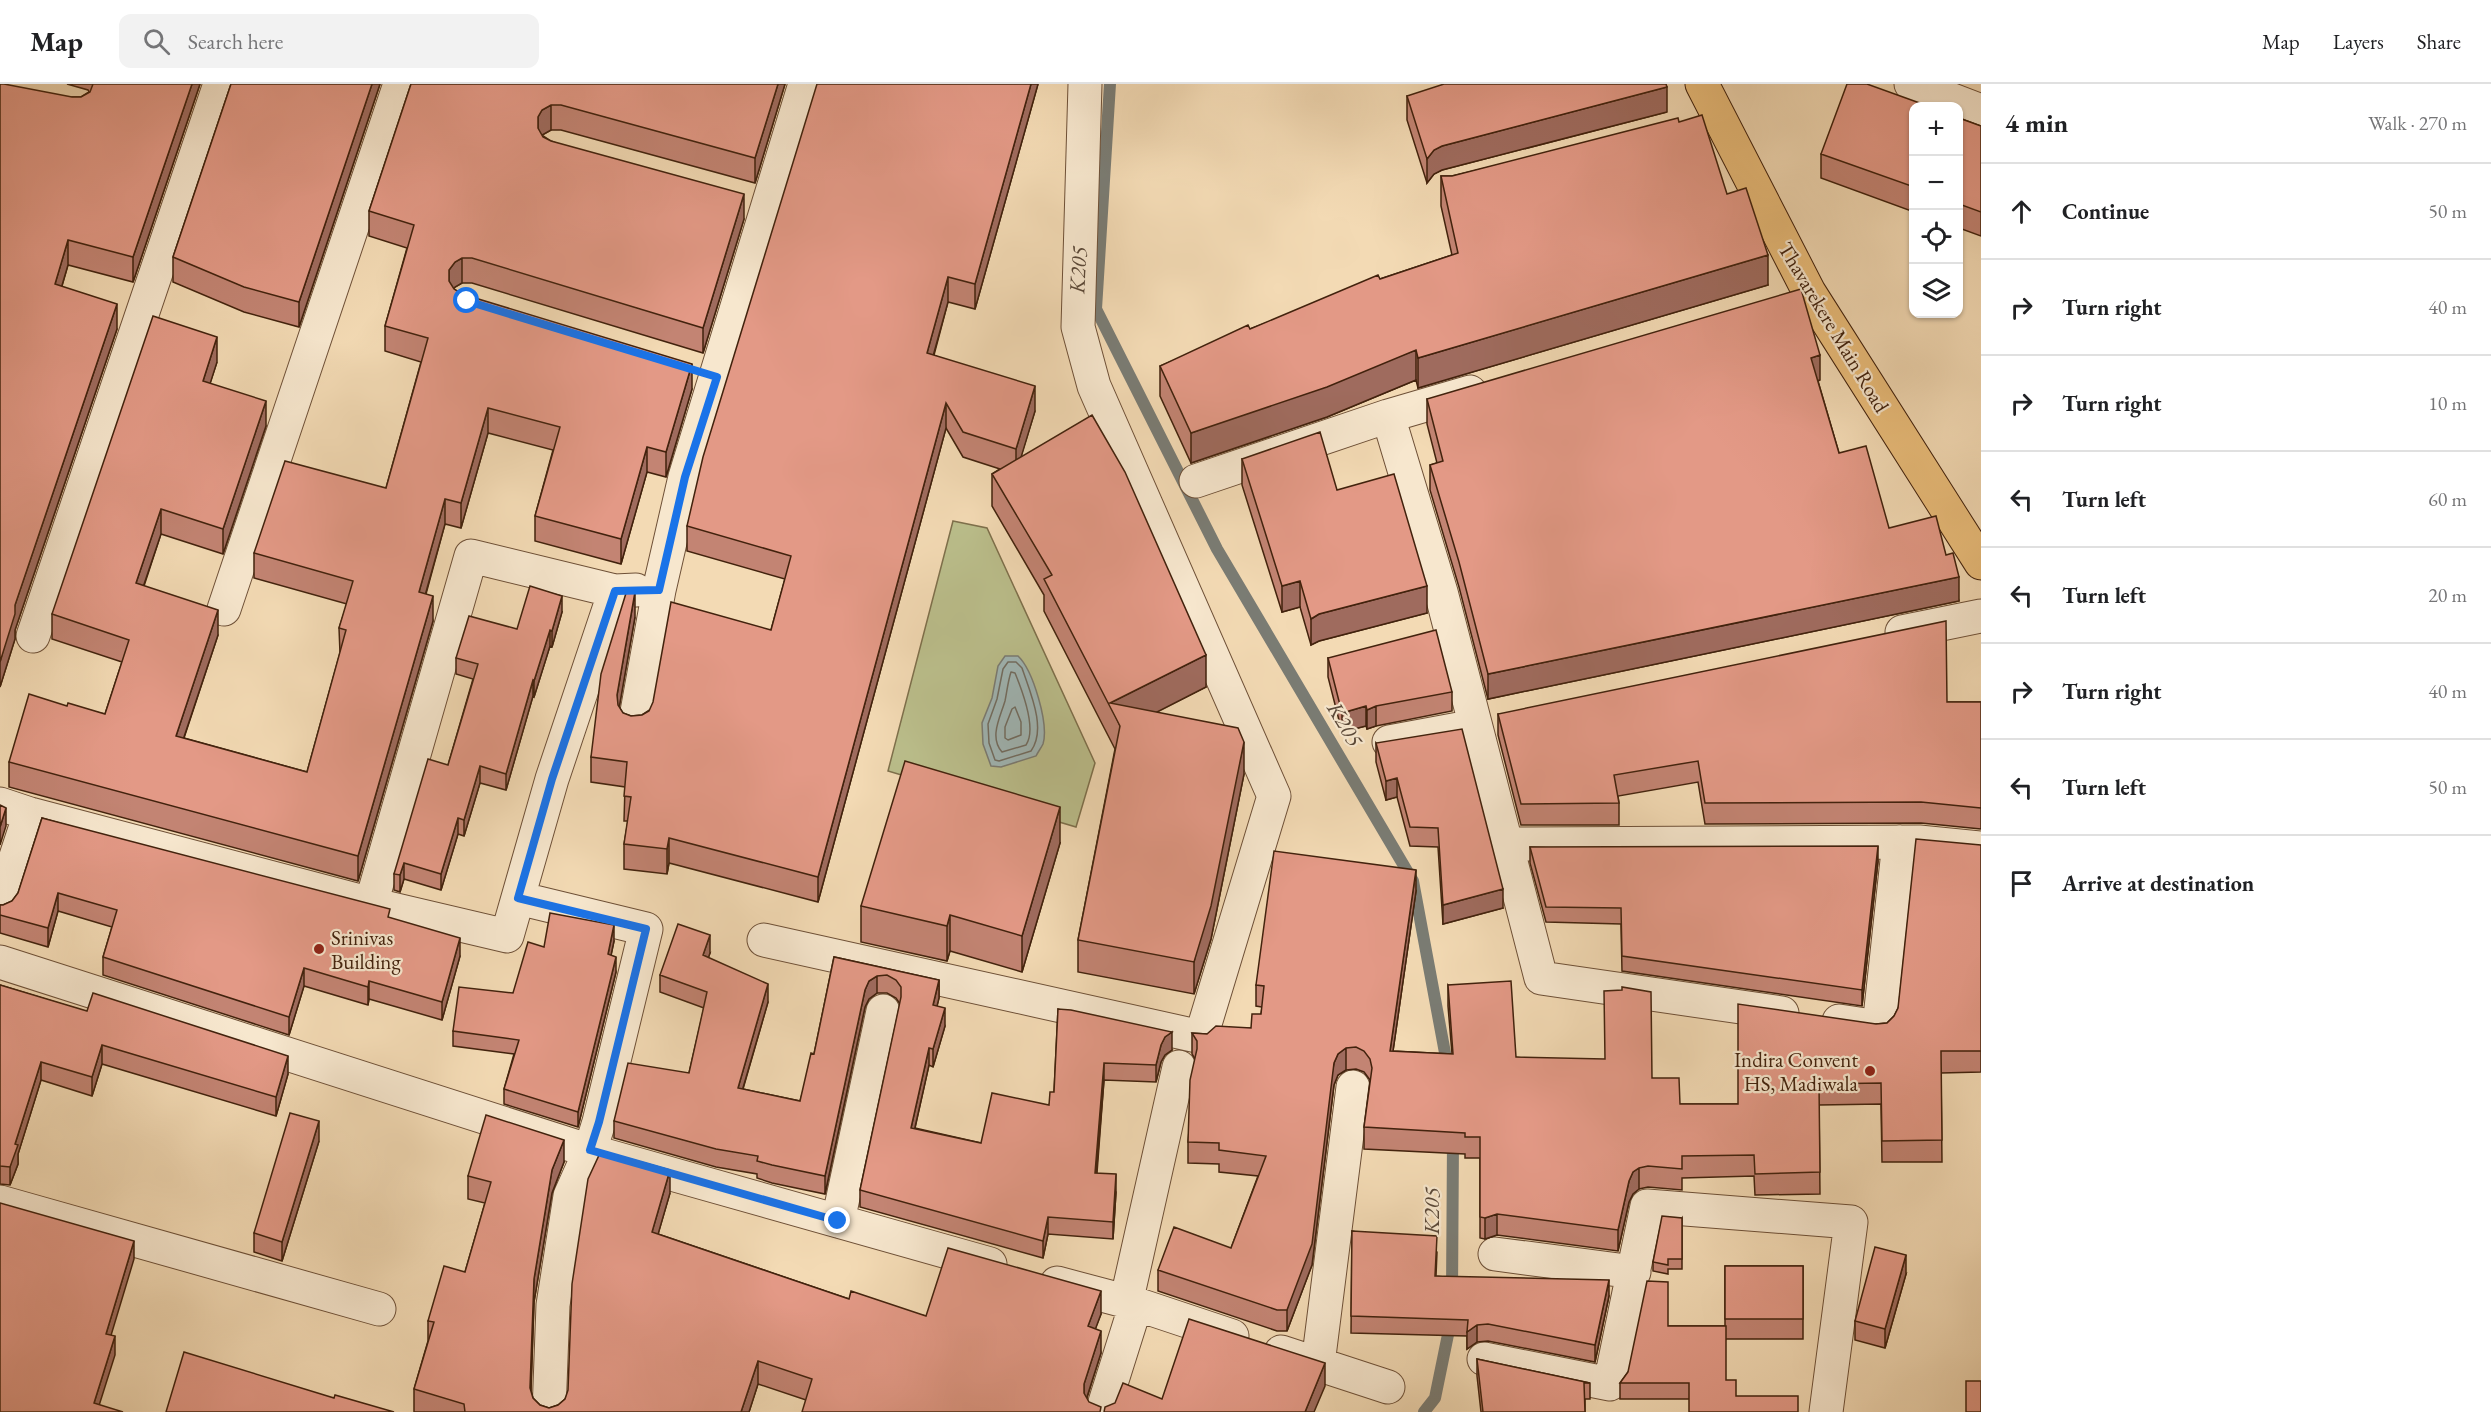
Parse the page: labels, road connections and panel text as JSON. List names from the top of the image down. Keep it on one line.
{"streets":{"main road":["Thavarekere Main Road"]},"water":["K205"],"places":["Srinivas Building","Indira Convent HS, Madiwala"],"page":{"header":"Map","search":"Search here","nav":["Map","Layers","Share"],"heading":["4 min","Walk · 270 m"],"map_buttons":["+","−"],"list":[["Continue","50 m"],["Turn right","40 m"],["Turn right","10 m"],["Turn left","60 m"],["Turn left","20 m"],["Turn right","40 m"],["Turn left","50 m"],"Arrive at destination"]}}
